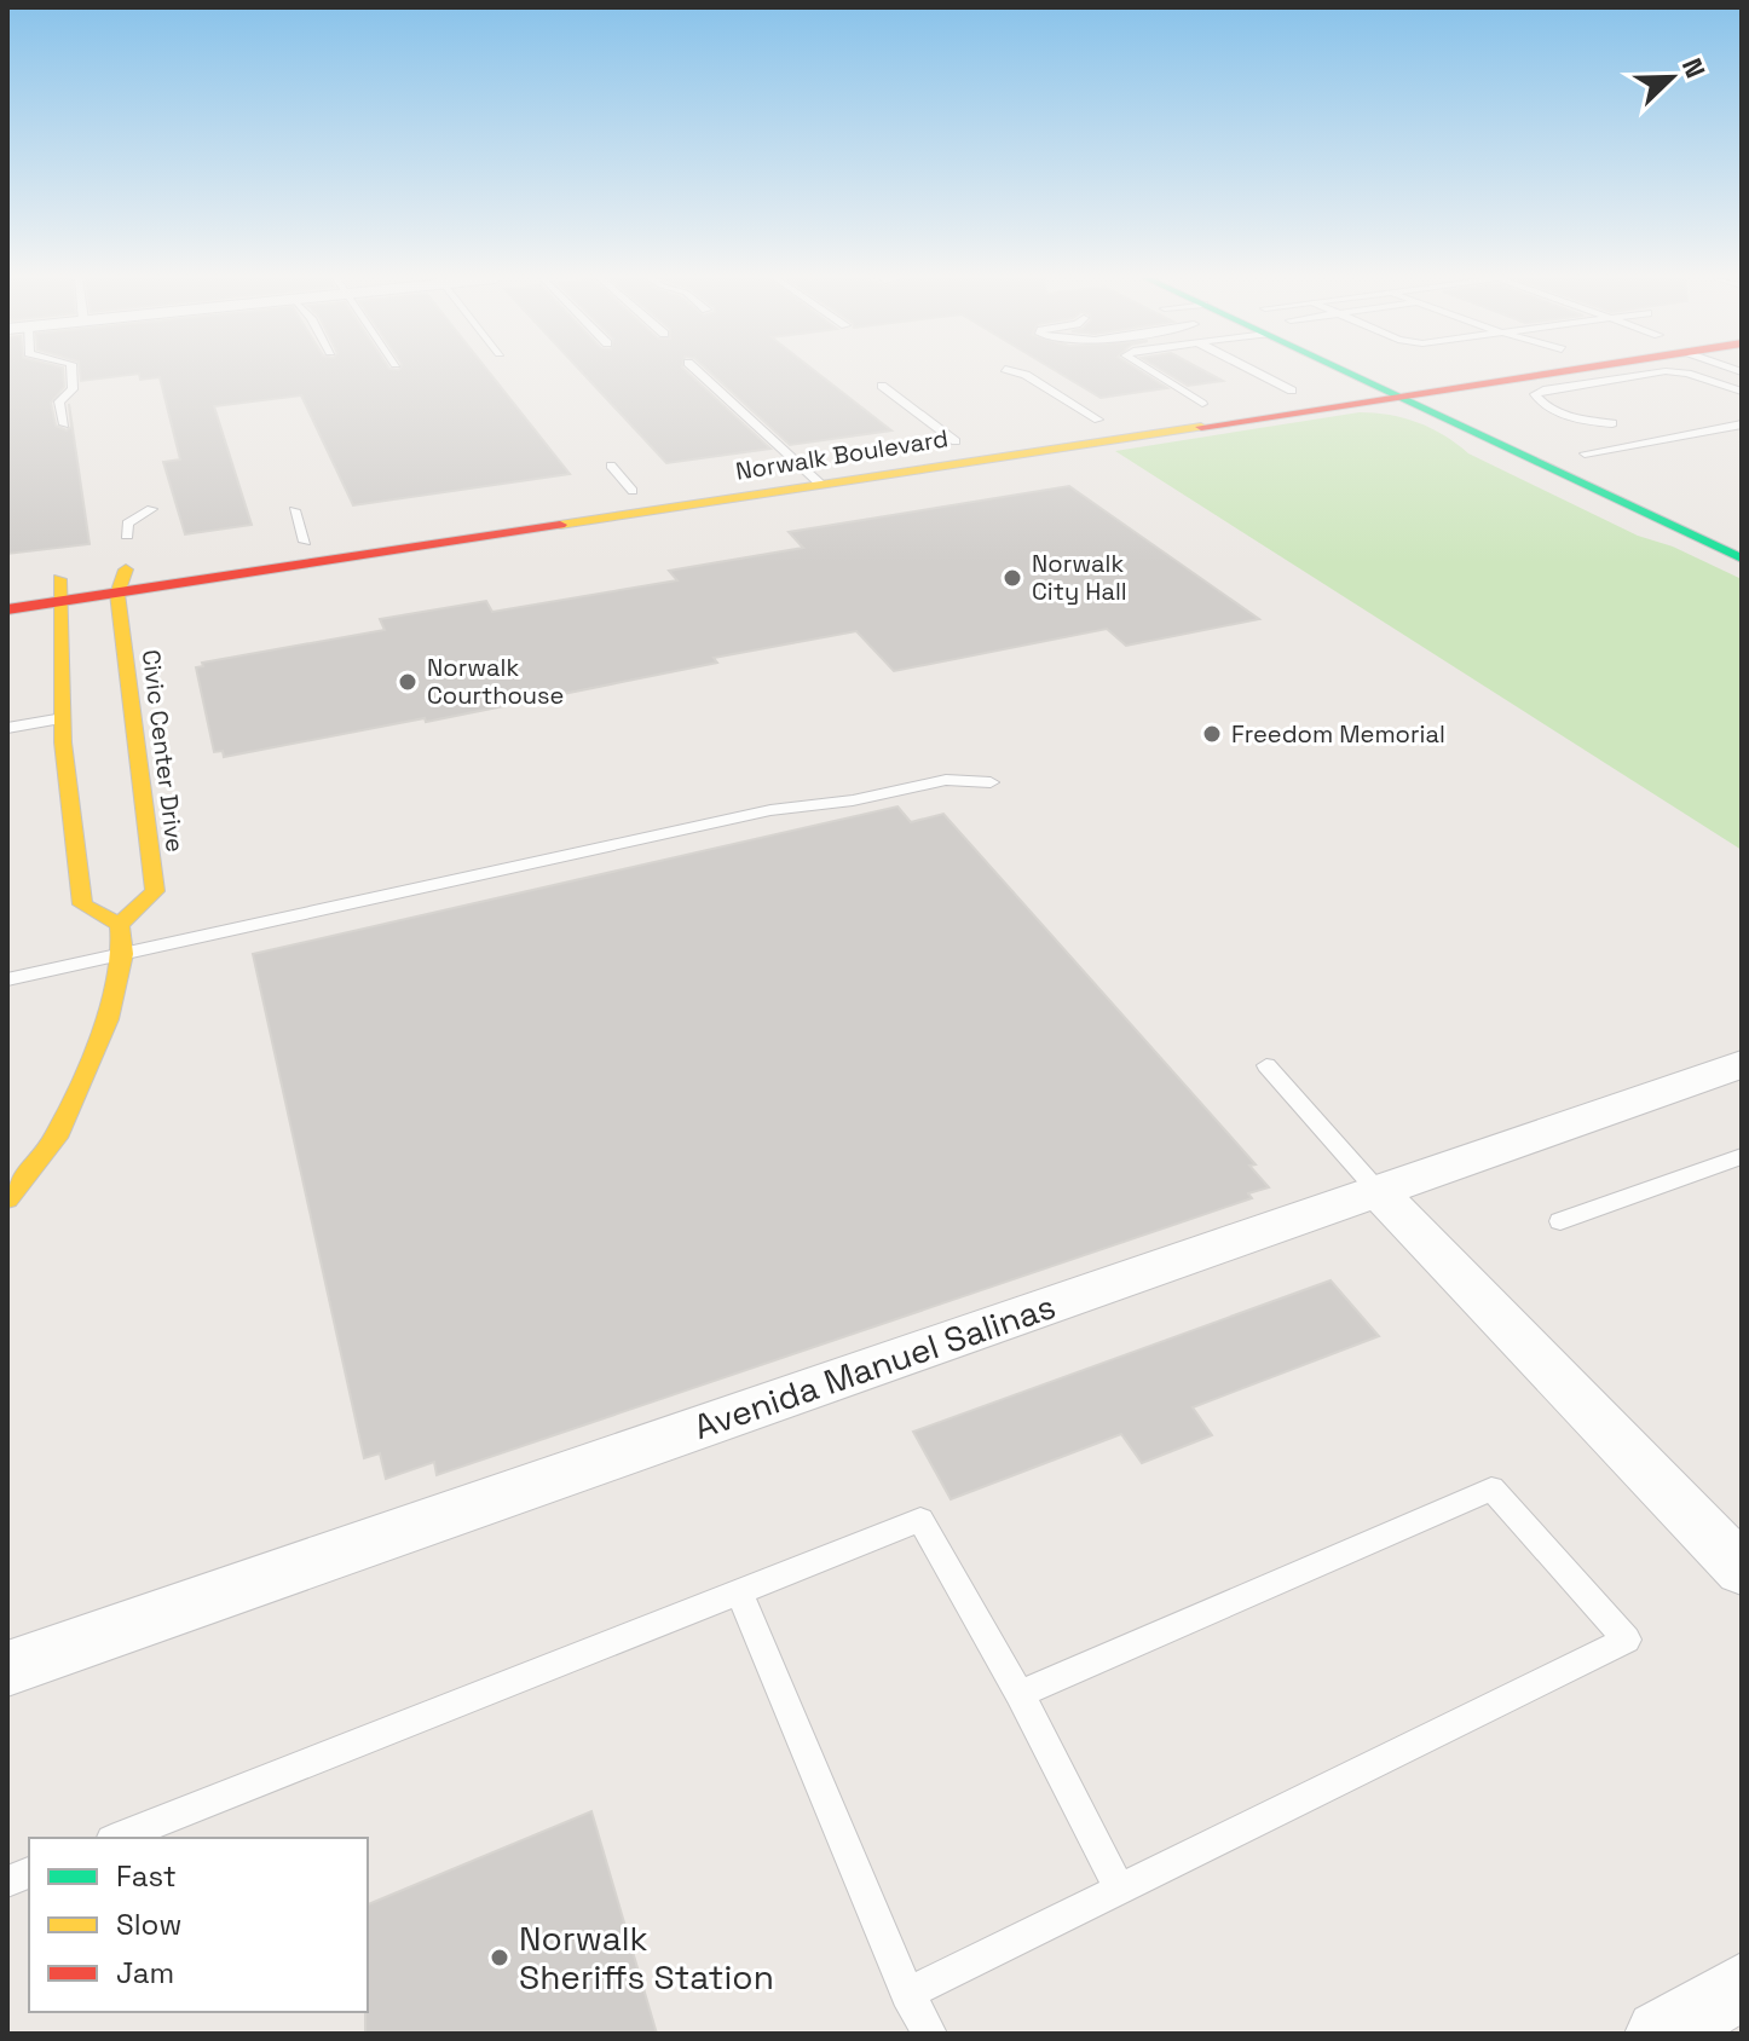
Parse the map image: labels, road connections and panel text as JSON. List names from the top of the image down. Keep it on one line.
{"streets":{"main road":["Norwalk Boulevard","Civic Center Drive"],"street":["Avenida Manuel Salinas"]},"crossings":[["Norwalk Boulevard","Civic Center Drive"]],"places":["Norwalk City Hall","Norwalk Courthouse","Freedom Memorial","Norwalk Sheriffs Station"],"legend":["Fast","Slow","Jam"],"north":"top right"}
